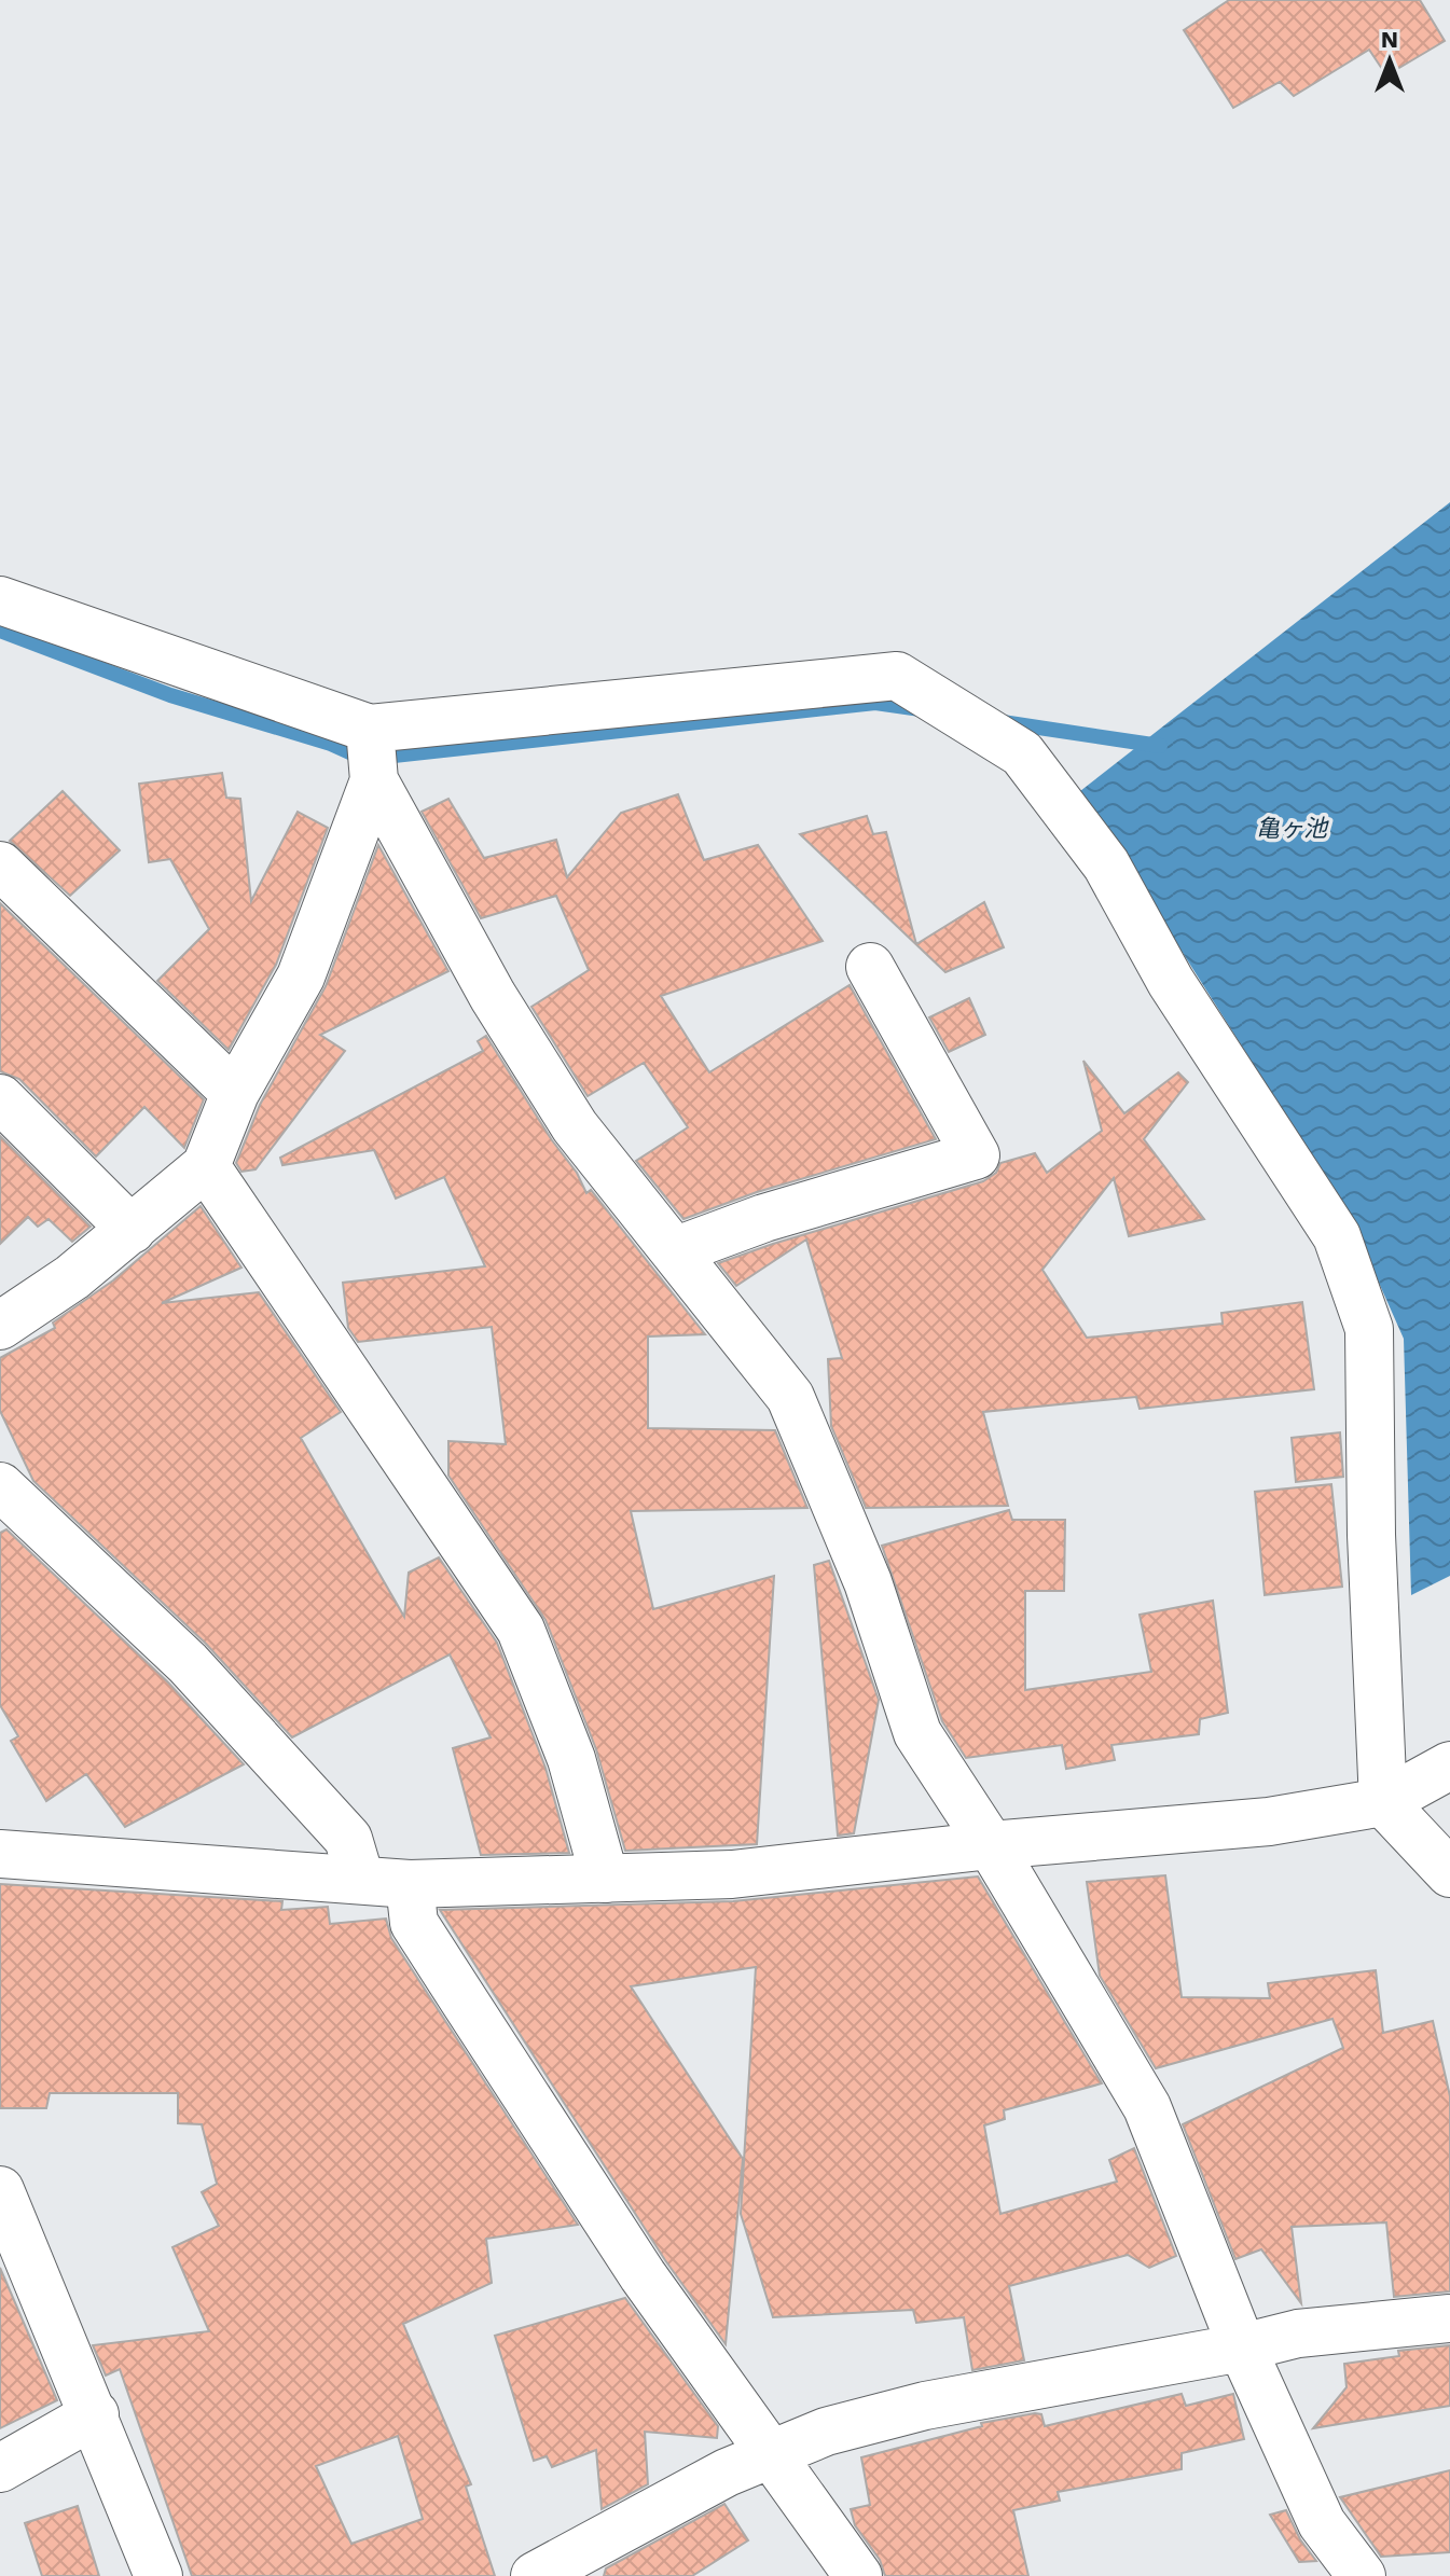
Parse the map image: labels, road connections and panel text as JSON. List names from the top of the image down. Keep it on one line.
{"water":["亀ヶ池"],"north":"top"}
